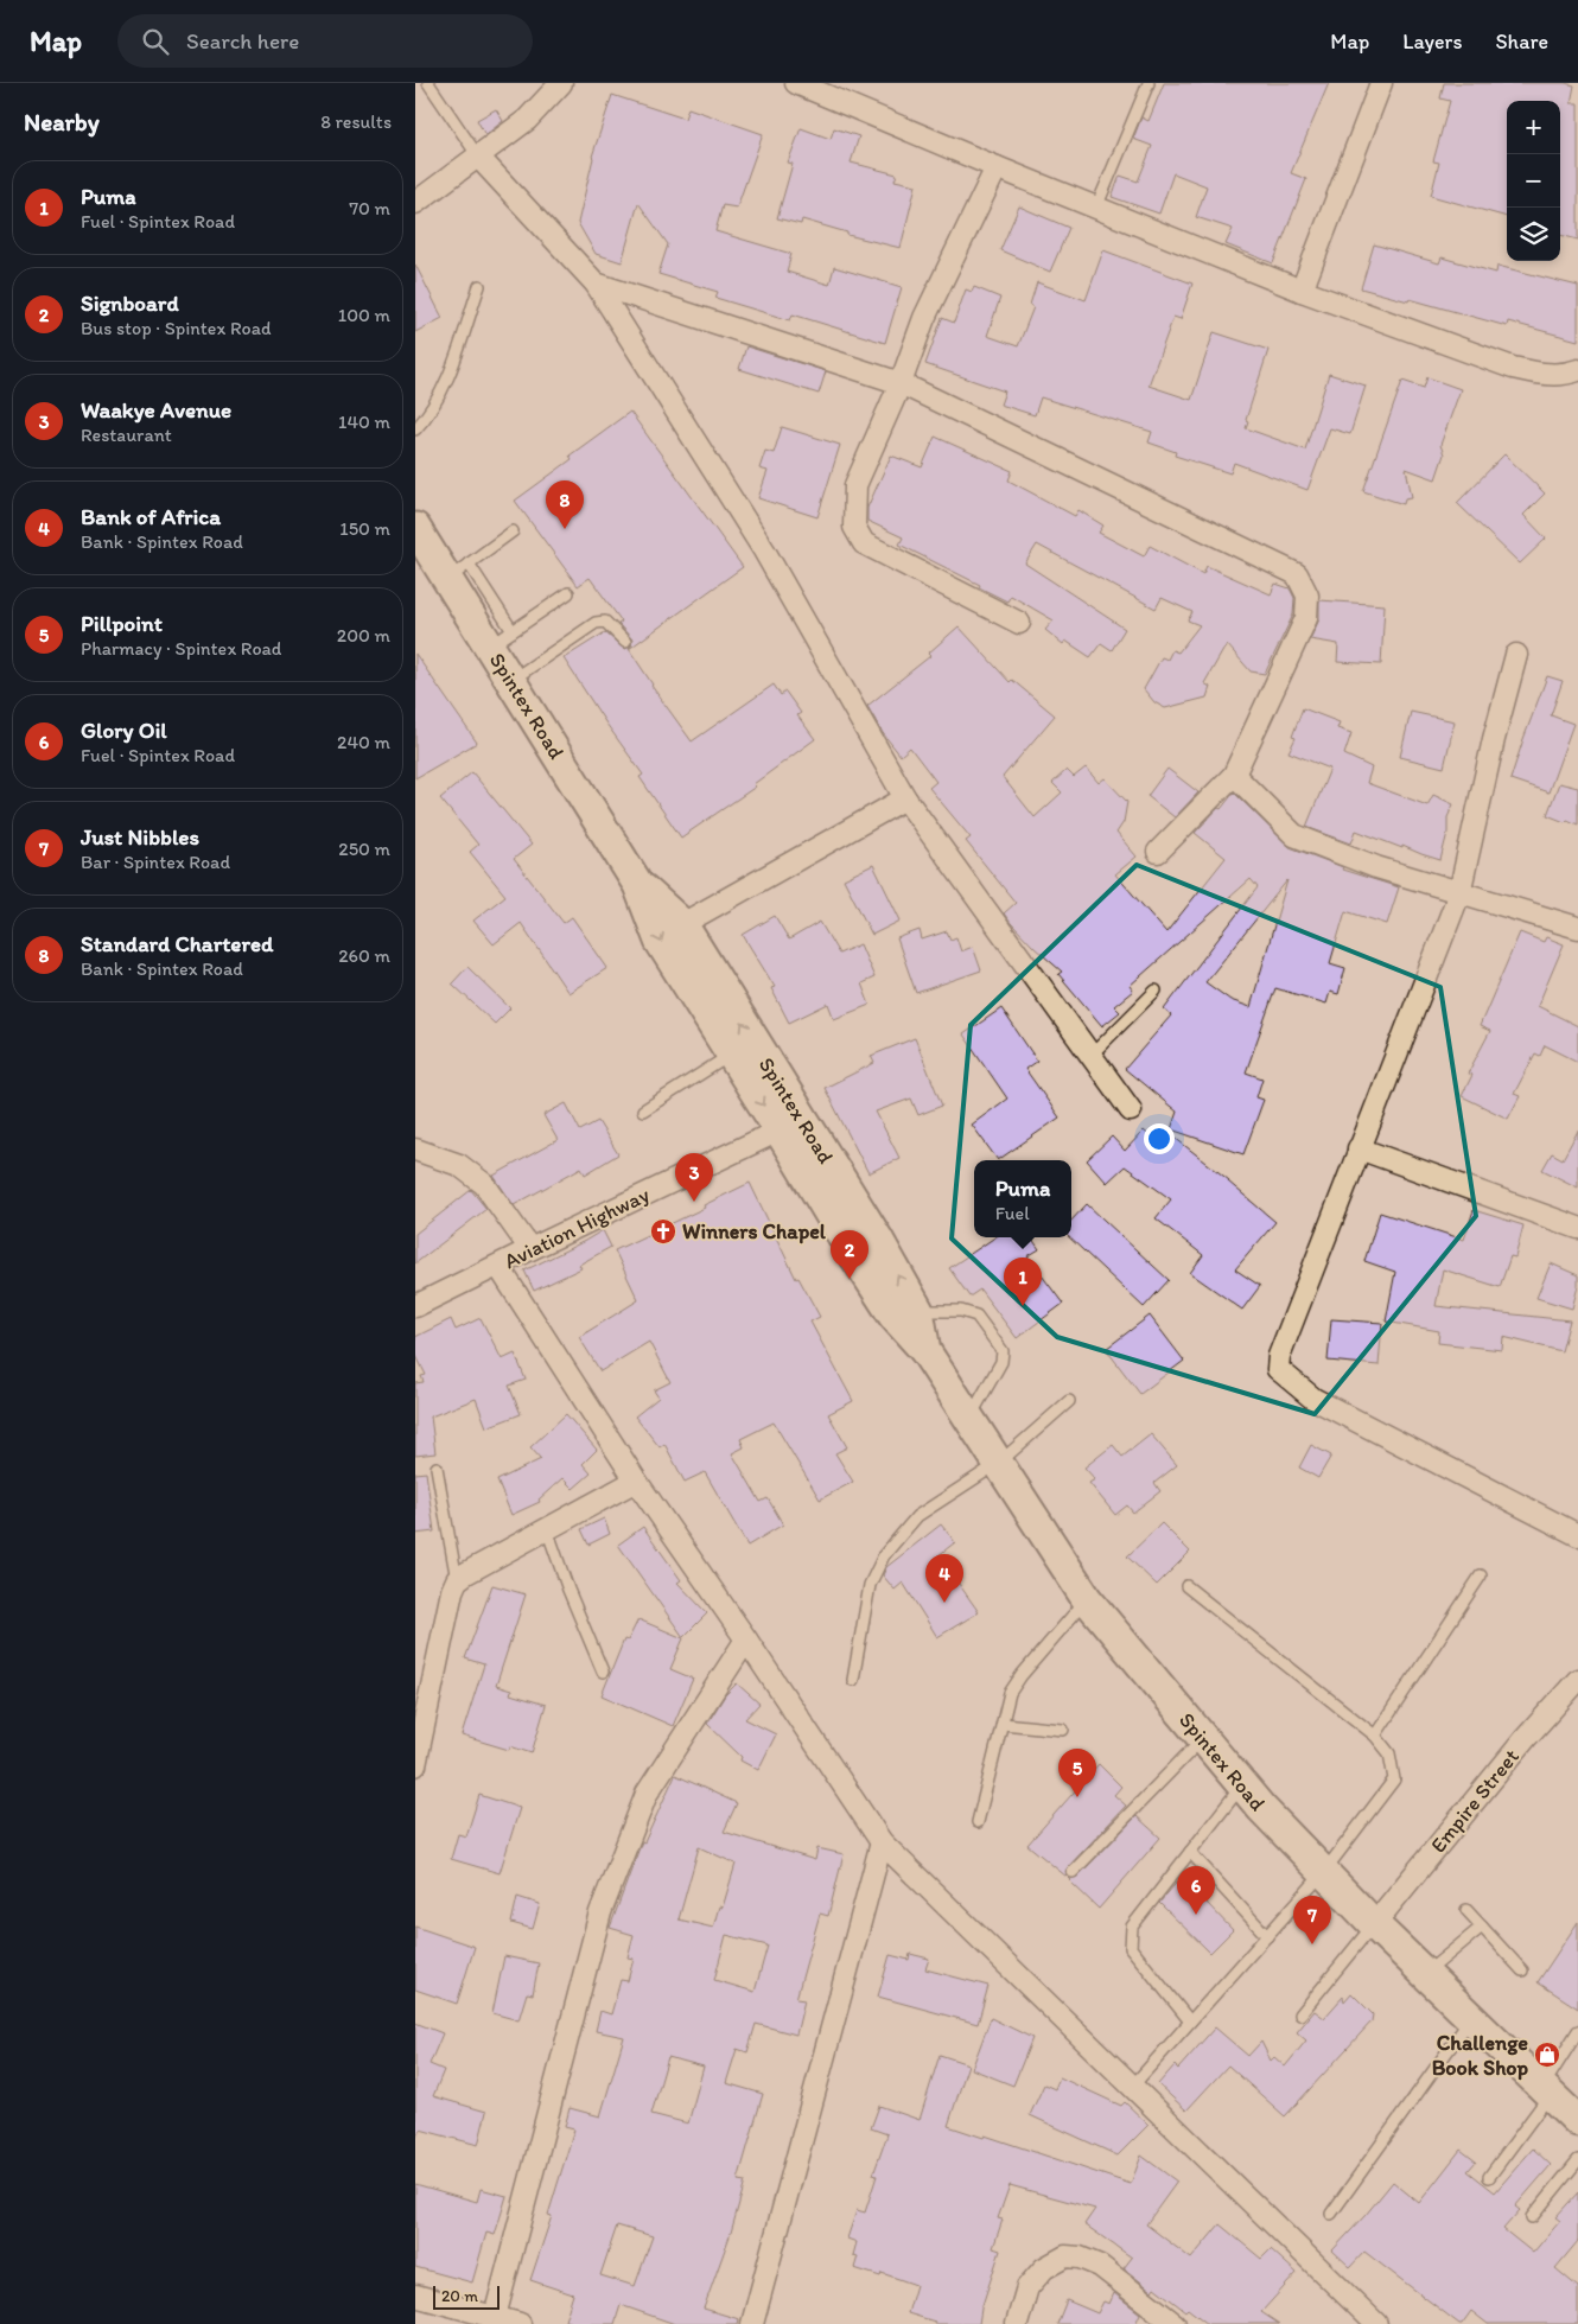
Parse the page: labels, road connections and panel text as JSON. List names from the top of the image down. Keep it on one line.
{"streets":{"main road":["Spintex Road"],"street":["Aviation Highway","Empire Street"]},"crossings":[["Spintex Road","Aviation Highway"],["Spintex Road","Empire Street"]],"places":{"church":["Winners Chapel"],"shop":["Challenge Book Shop"]},"scale_bar":"20 m","page":{"header":"Map","search":"Search here","nav":["Map","Layers","Share"],"heading":["Nearby","8 results"],"map_buttons":["+","−"],"list":[{"mark":"1","name":"Puma","note":"Fuel · Spintex Road","value":"70 m"},{"mark":"2","name":"Signboard","note":"Bus stop · Spintex Road","value":"100 m"},{"mark":"3","name":"Waakye Avenue","note":"Restaurant","value":"140 m"},{"mark":"4","name":"Bank of Africa","note":"Bank · Spintex Road","value":"150 m"},{"mark":"5","name":"Pillpoint","note":"Pharmacy · Spintex Road","value":"200 m"},{"mark":"6","name":"Glory Oil","note":"Fuel · Spintex Road","value":"240 m"},{"mark":"7","name":"Just Nibbles","note":"Bar · Spintex Road","value":"250 m"},{"mark":"8","name":"Standard Chartered","note":"Bank · Spintex Road","value":"260 m"}],"pins":["8","3","2","1","4","5","6","7"],"popup":["Puma","Fuel"],"scale":"20 m"}}
